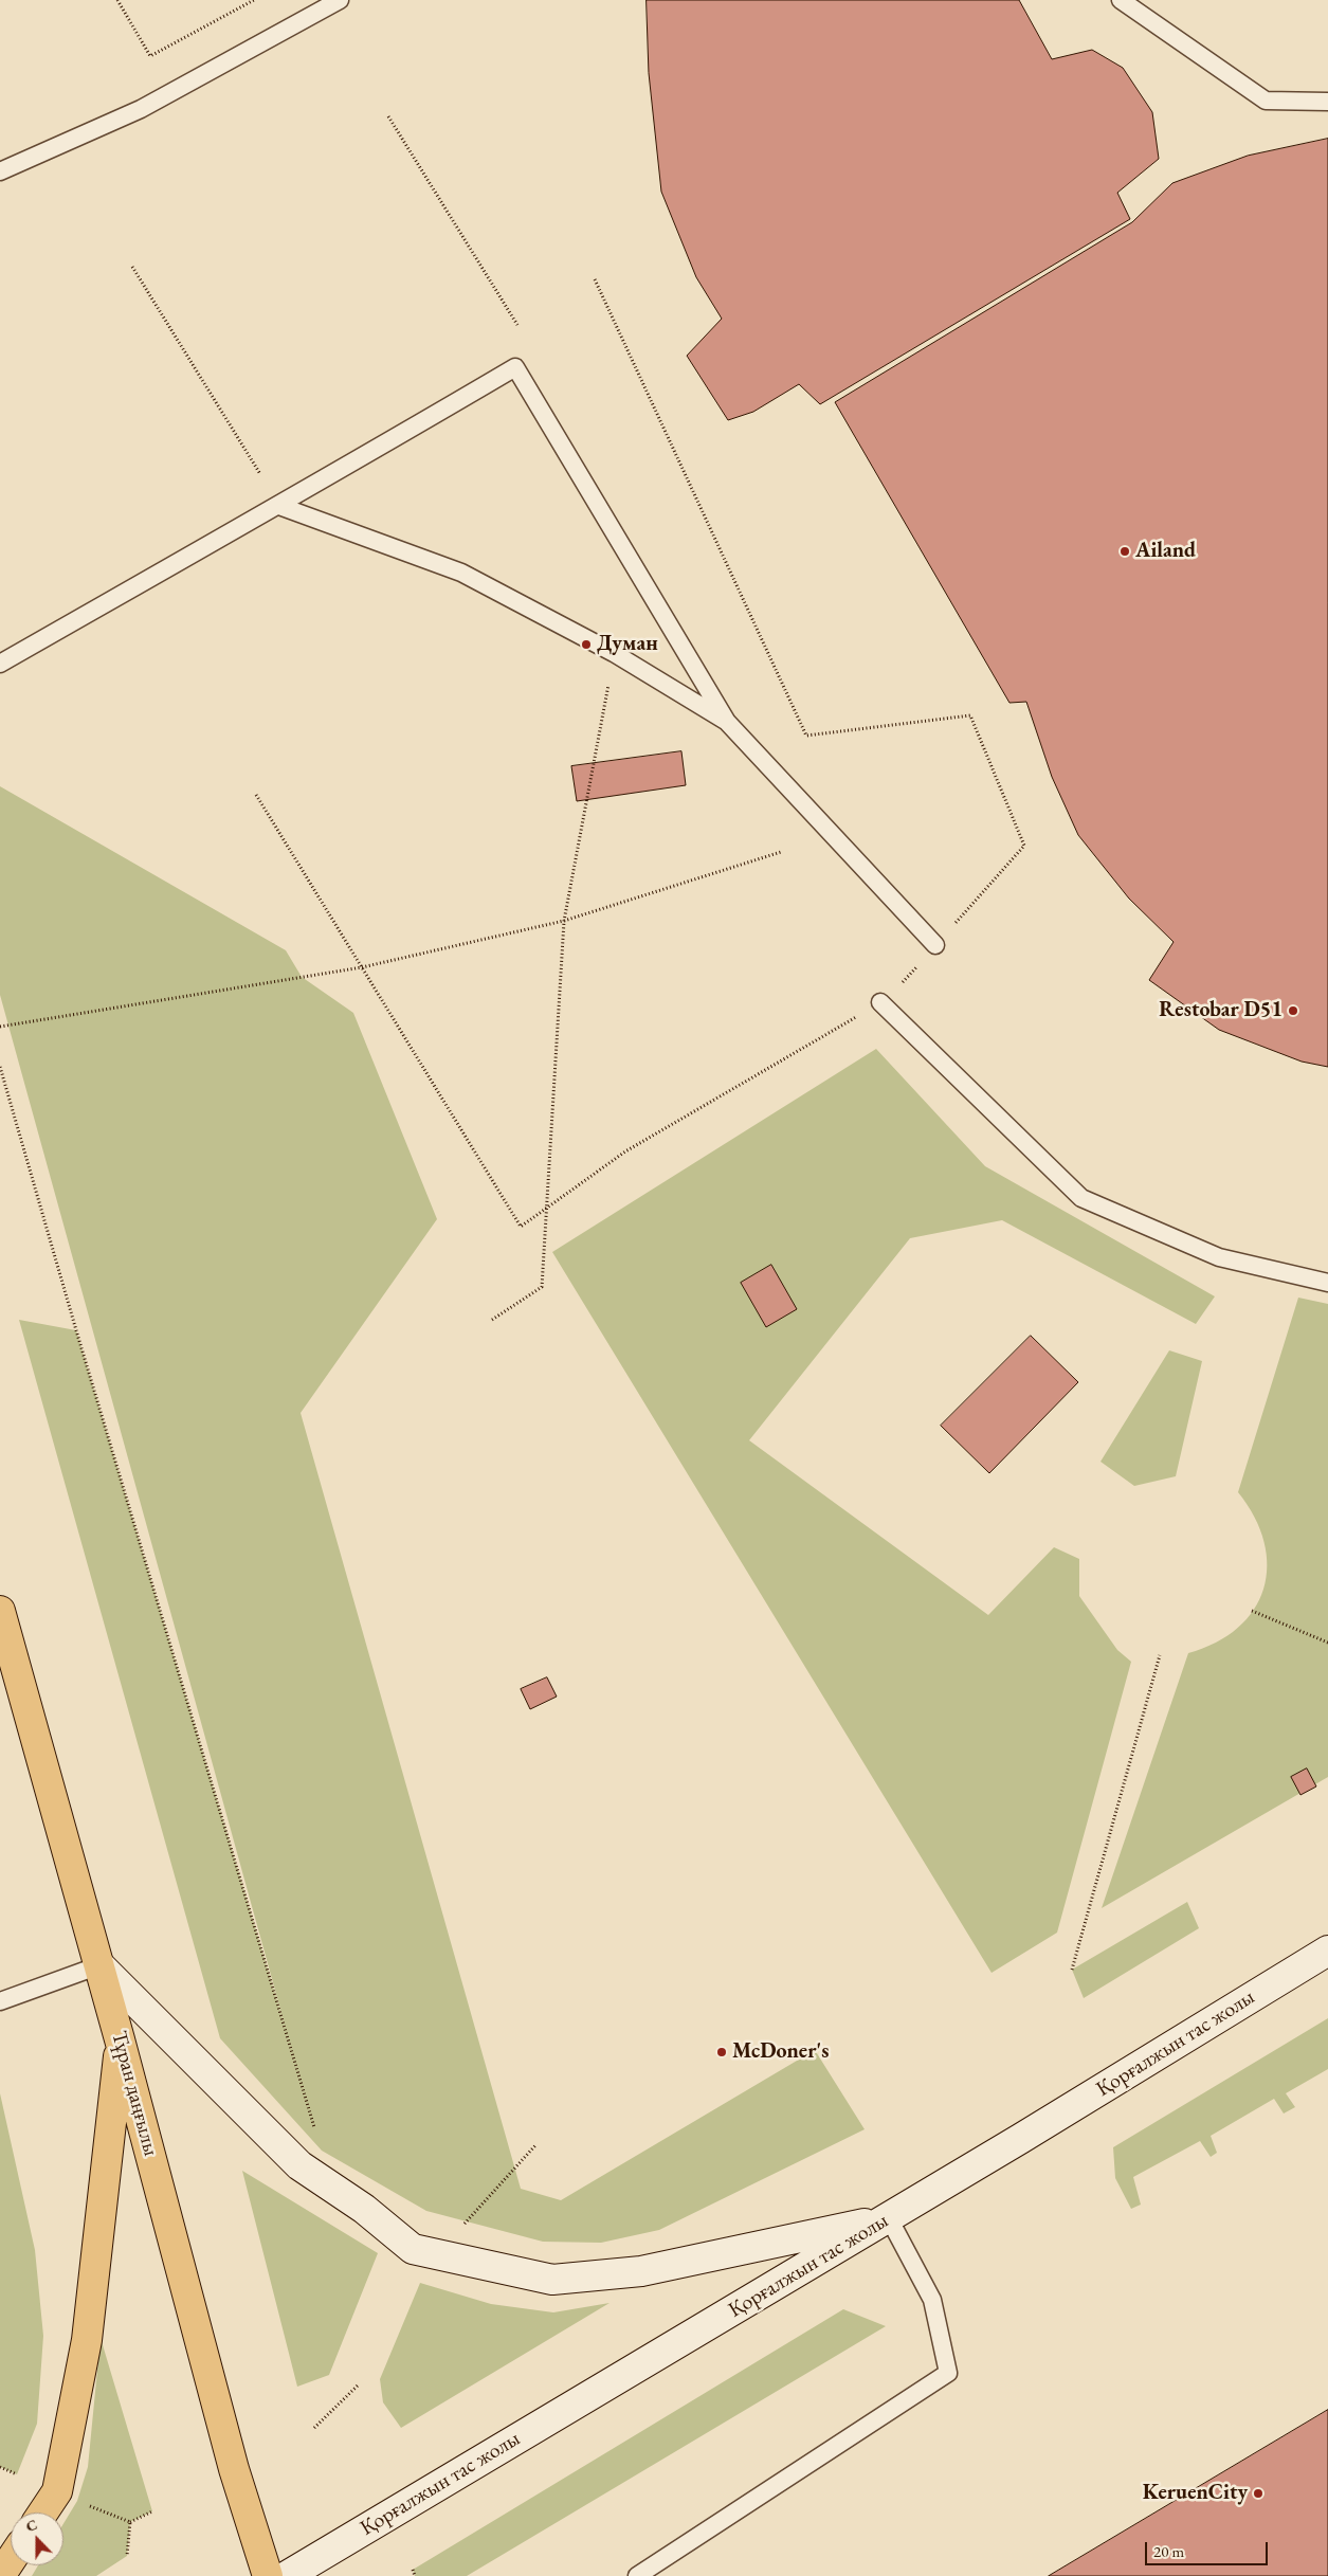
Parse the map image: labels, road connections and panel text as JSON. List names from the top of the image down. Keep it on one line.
{"streets":{"main road":["Қорғалжын тас жолы","Тұран даңғылы"]},"places":["Ailand","Думан","Restobar D51","McDoner's","KeruenCity"],"scale_bar":"20 m","north":"top"}
